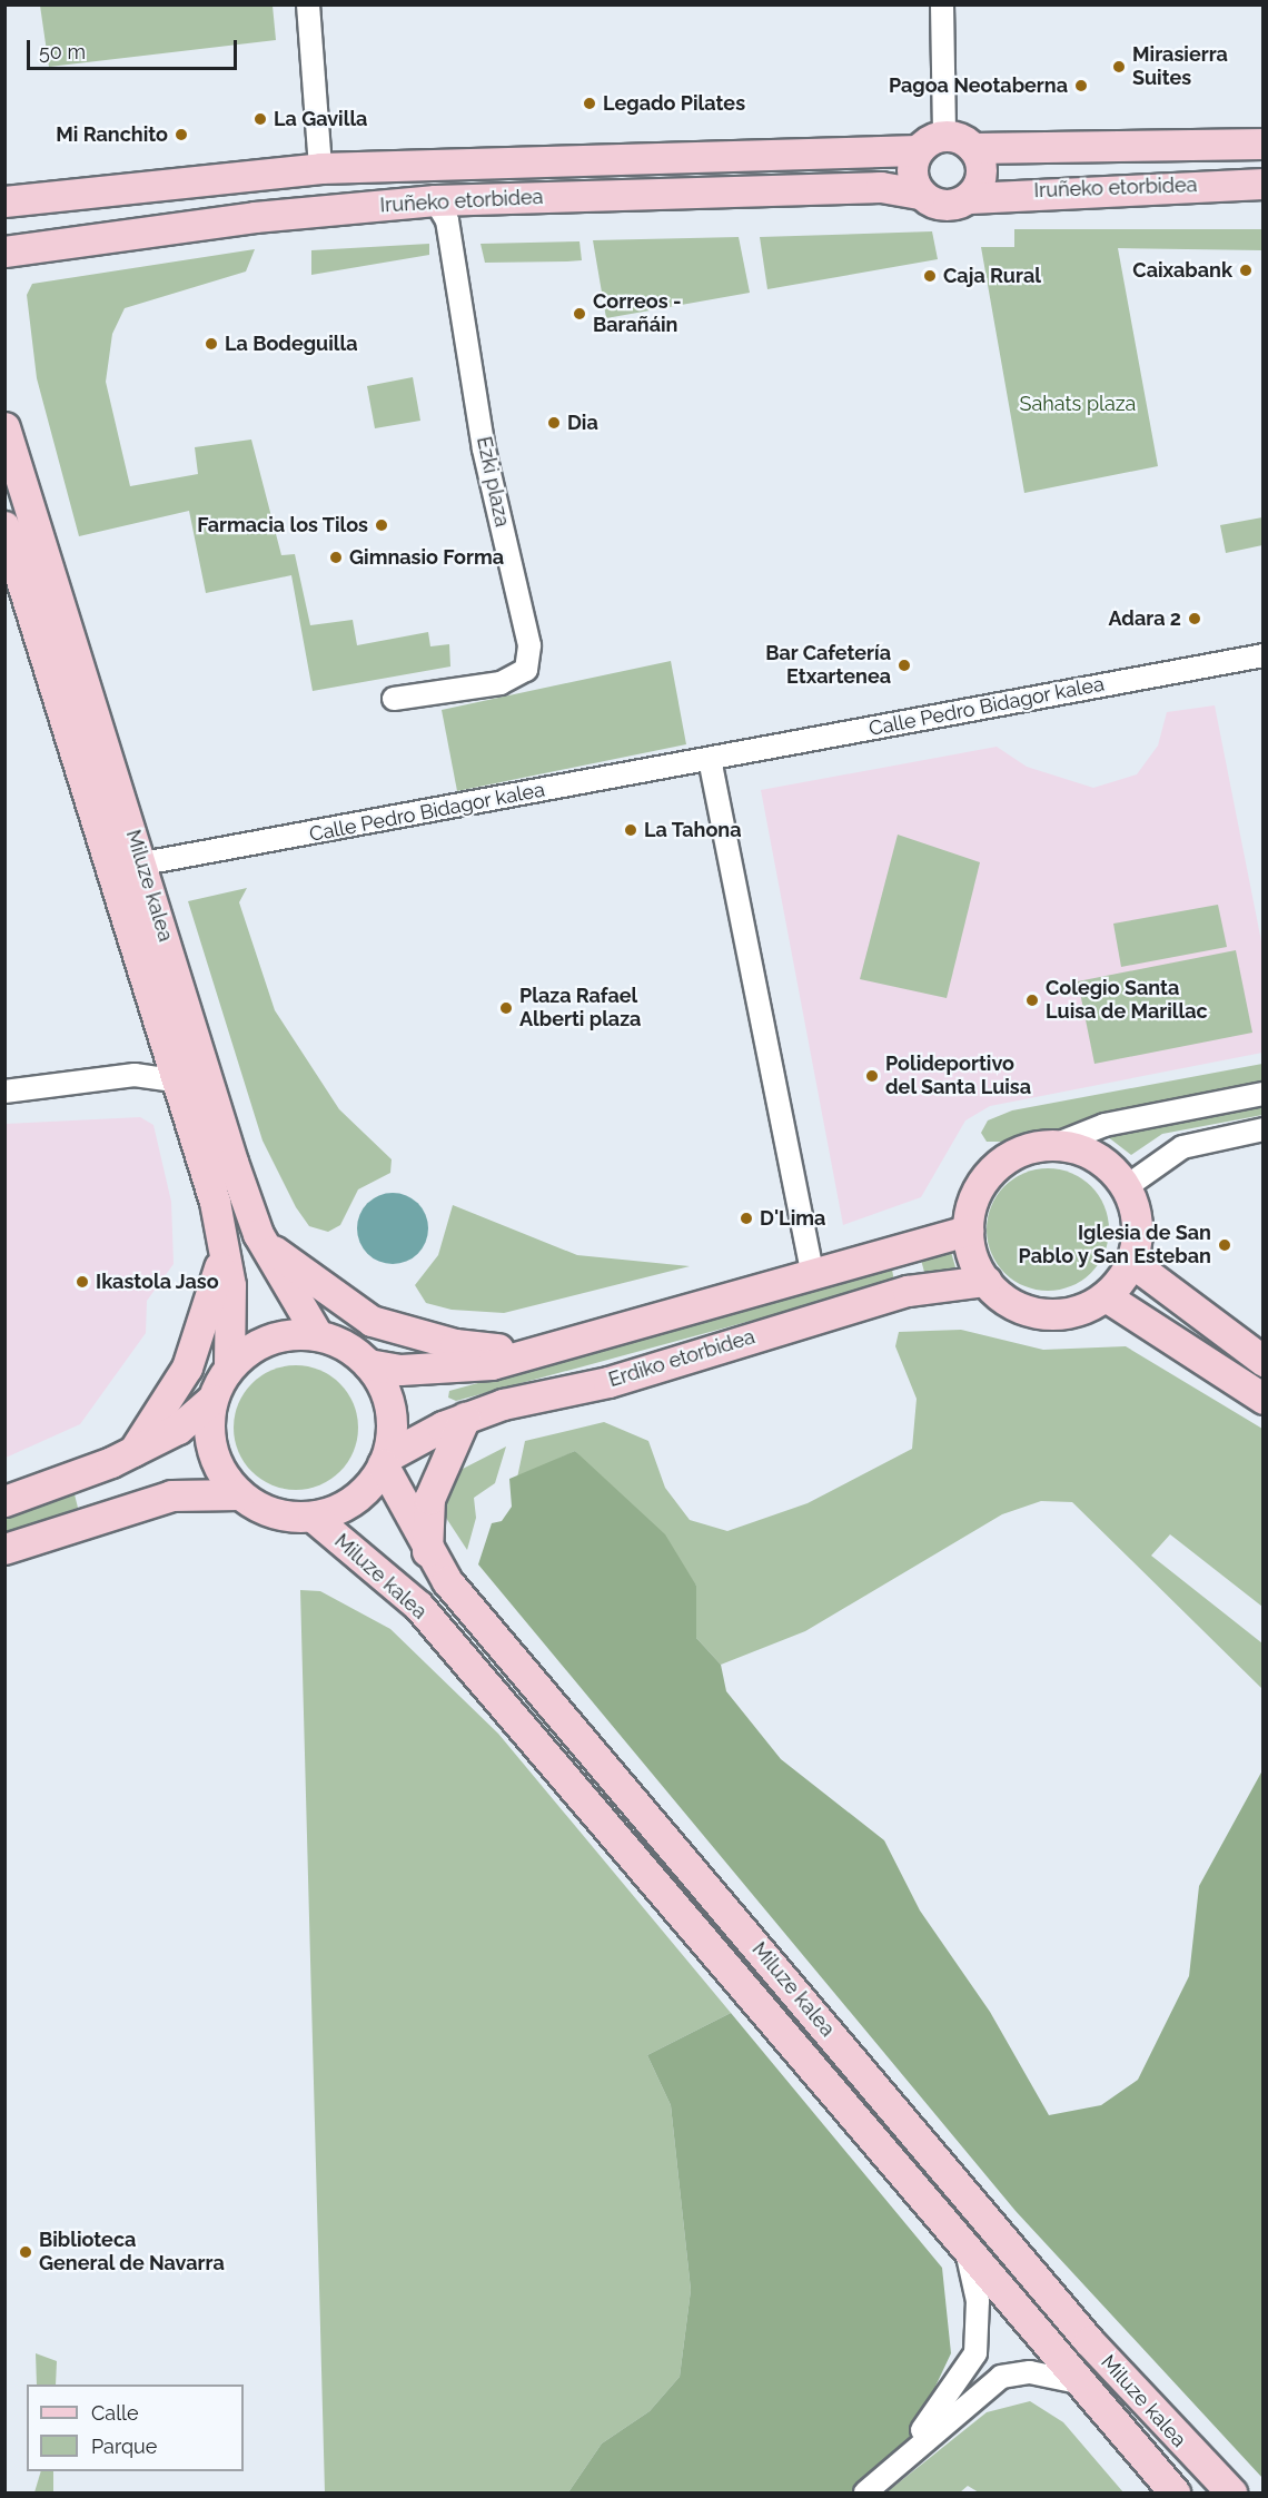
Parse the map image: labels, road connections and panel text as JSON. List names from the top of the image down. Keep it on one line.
{"streets":{"main road":["Iruñeko etorbidea","Miluze kalea","Erdiko etorbidea"],"street":["Ezki plaza","Calle Pedro Bidagor kalea"]},"crossings":[["Iruñeko etorbidea","Ezki plaza"],["Calle Pedro Bidagor kalea","Miluze kalea"],["Miluze kalea","Erdiko etorbidea"]],"parks":["Sahats plaza"],"places":["Mirasierra Suites","Pagoa Neotaberna","Legado Pilates","La Gavilla","Mi Ranchito","Caixabank","Caja Rural","Correos - Barañáin","La Bodeguilla","Dia","Farmacia los Tilos","Gimnasio Forma","Adara 2","Bar Cafetería Etxartenea","La Tahona","Colegio Santa Luisa de Marillac","Plaza Rafael Alberti plaza","Polideportivo del Santa Luisa","D'Lima","Iglesia de San Pablo y San Esteban","Ikastola Jaso","Biblioteca General de Navarra"],"legend":["Calle","Parque"],"scale_bar":"50 m"}
